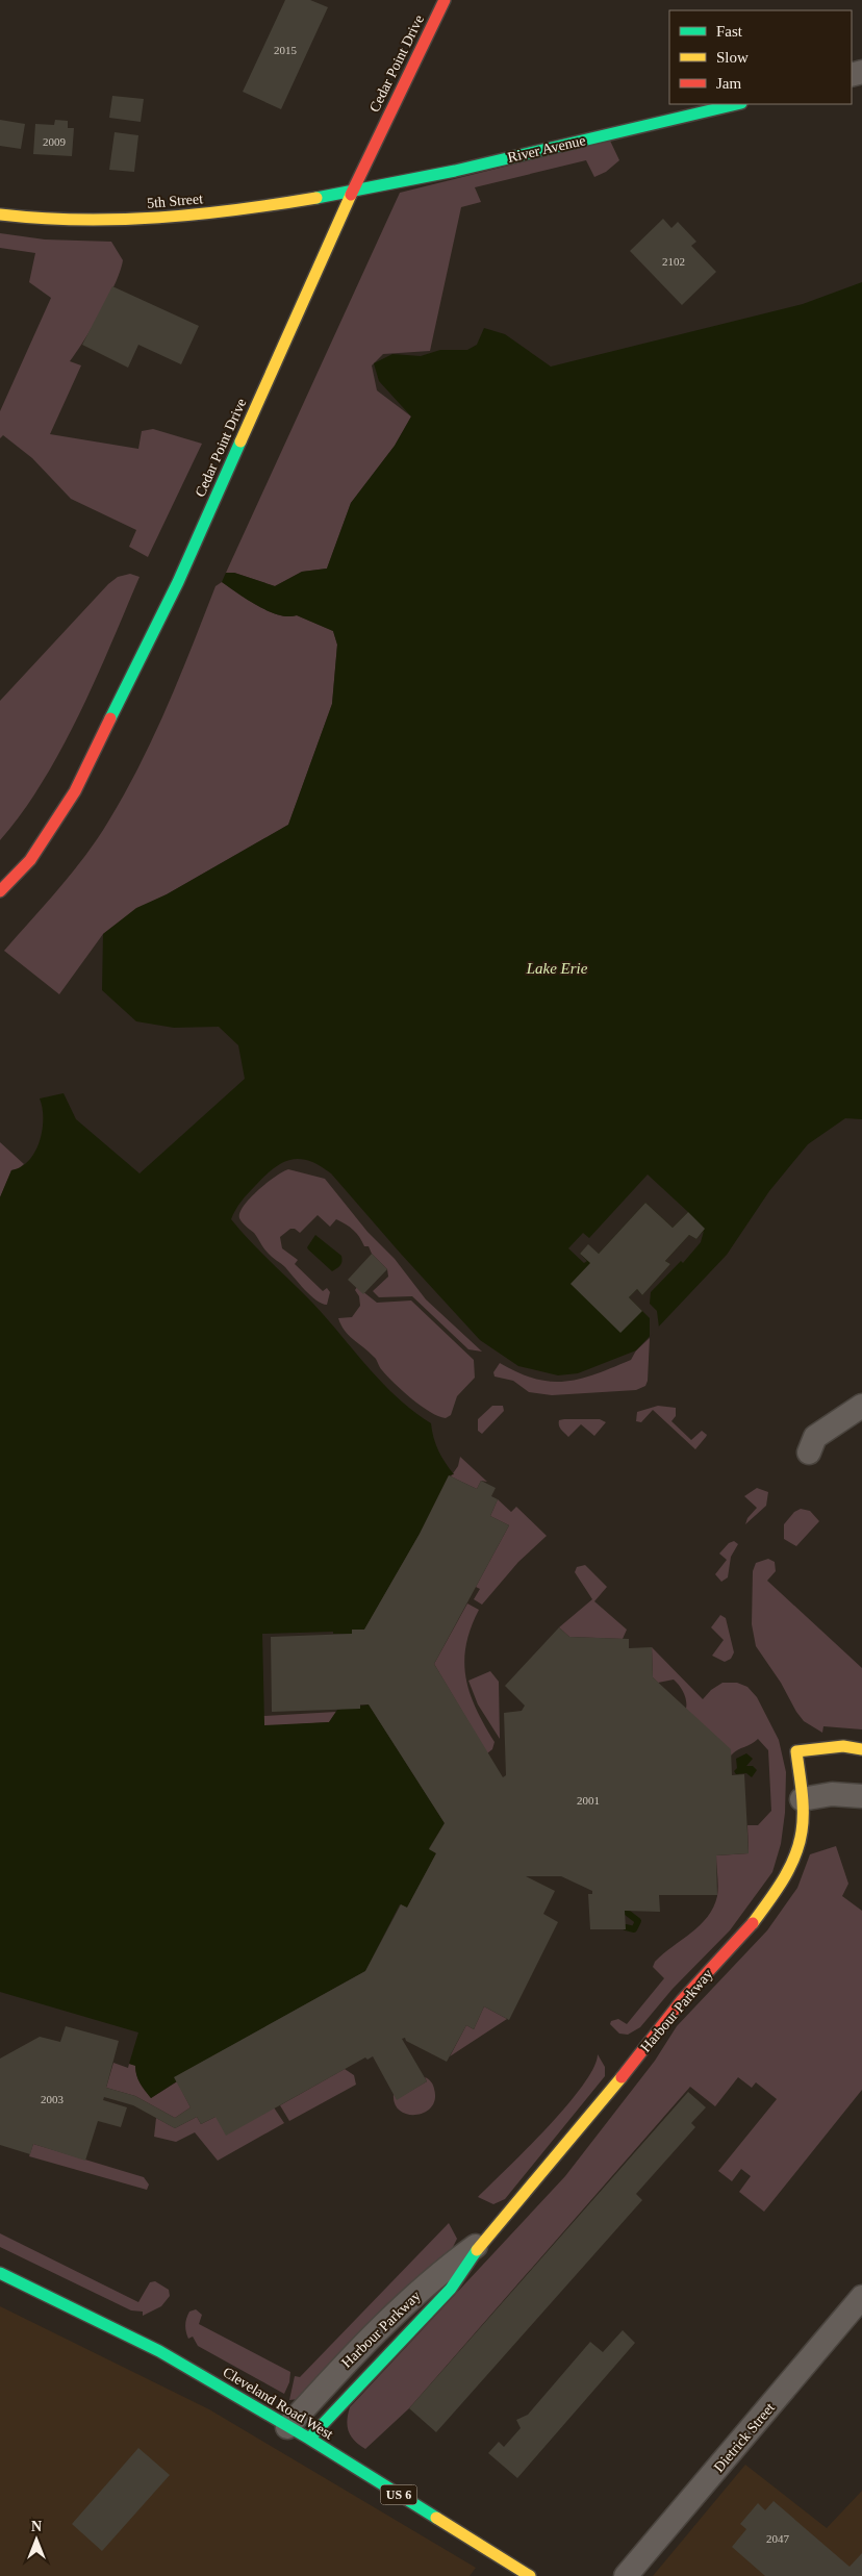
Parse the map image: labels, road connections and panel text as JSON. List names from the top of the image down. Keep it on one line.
{"streets":{"street":["Cedar Point Drive","River Avenue","5th Street","Harbour Parkway","Cleveland Road West","Dietrick Street","US 6"]},"crossings":[["Cedar Point Drive","River Avenue"],["Cedar Point Drive","5th Street"],["River Avenue","5th Street"],["Harbour Parkway","Cleveland Road West"]],"water":["Lake Erie"],"house_numbers":["2015","2009","2102","2001","2003","2047"],"legend":["Fast","Slow","Jam"],"north":"top"}
